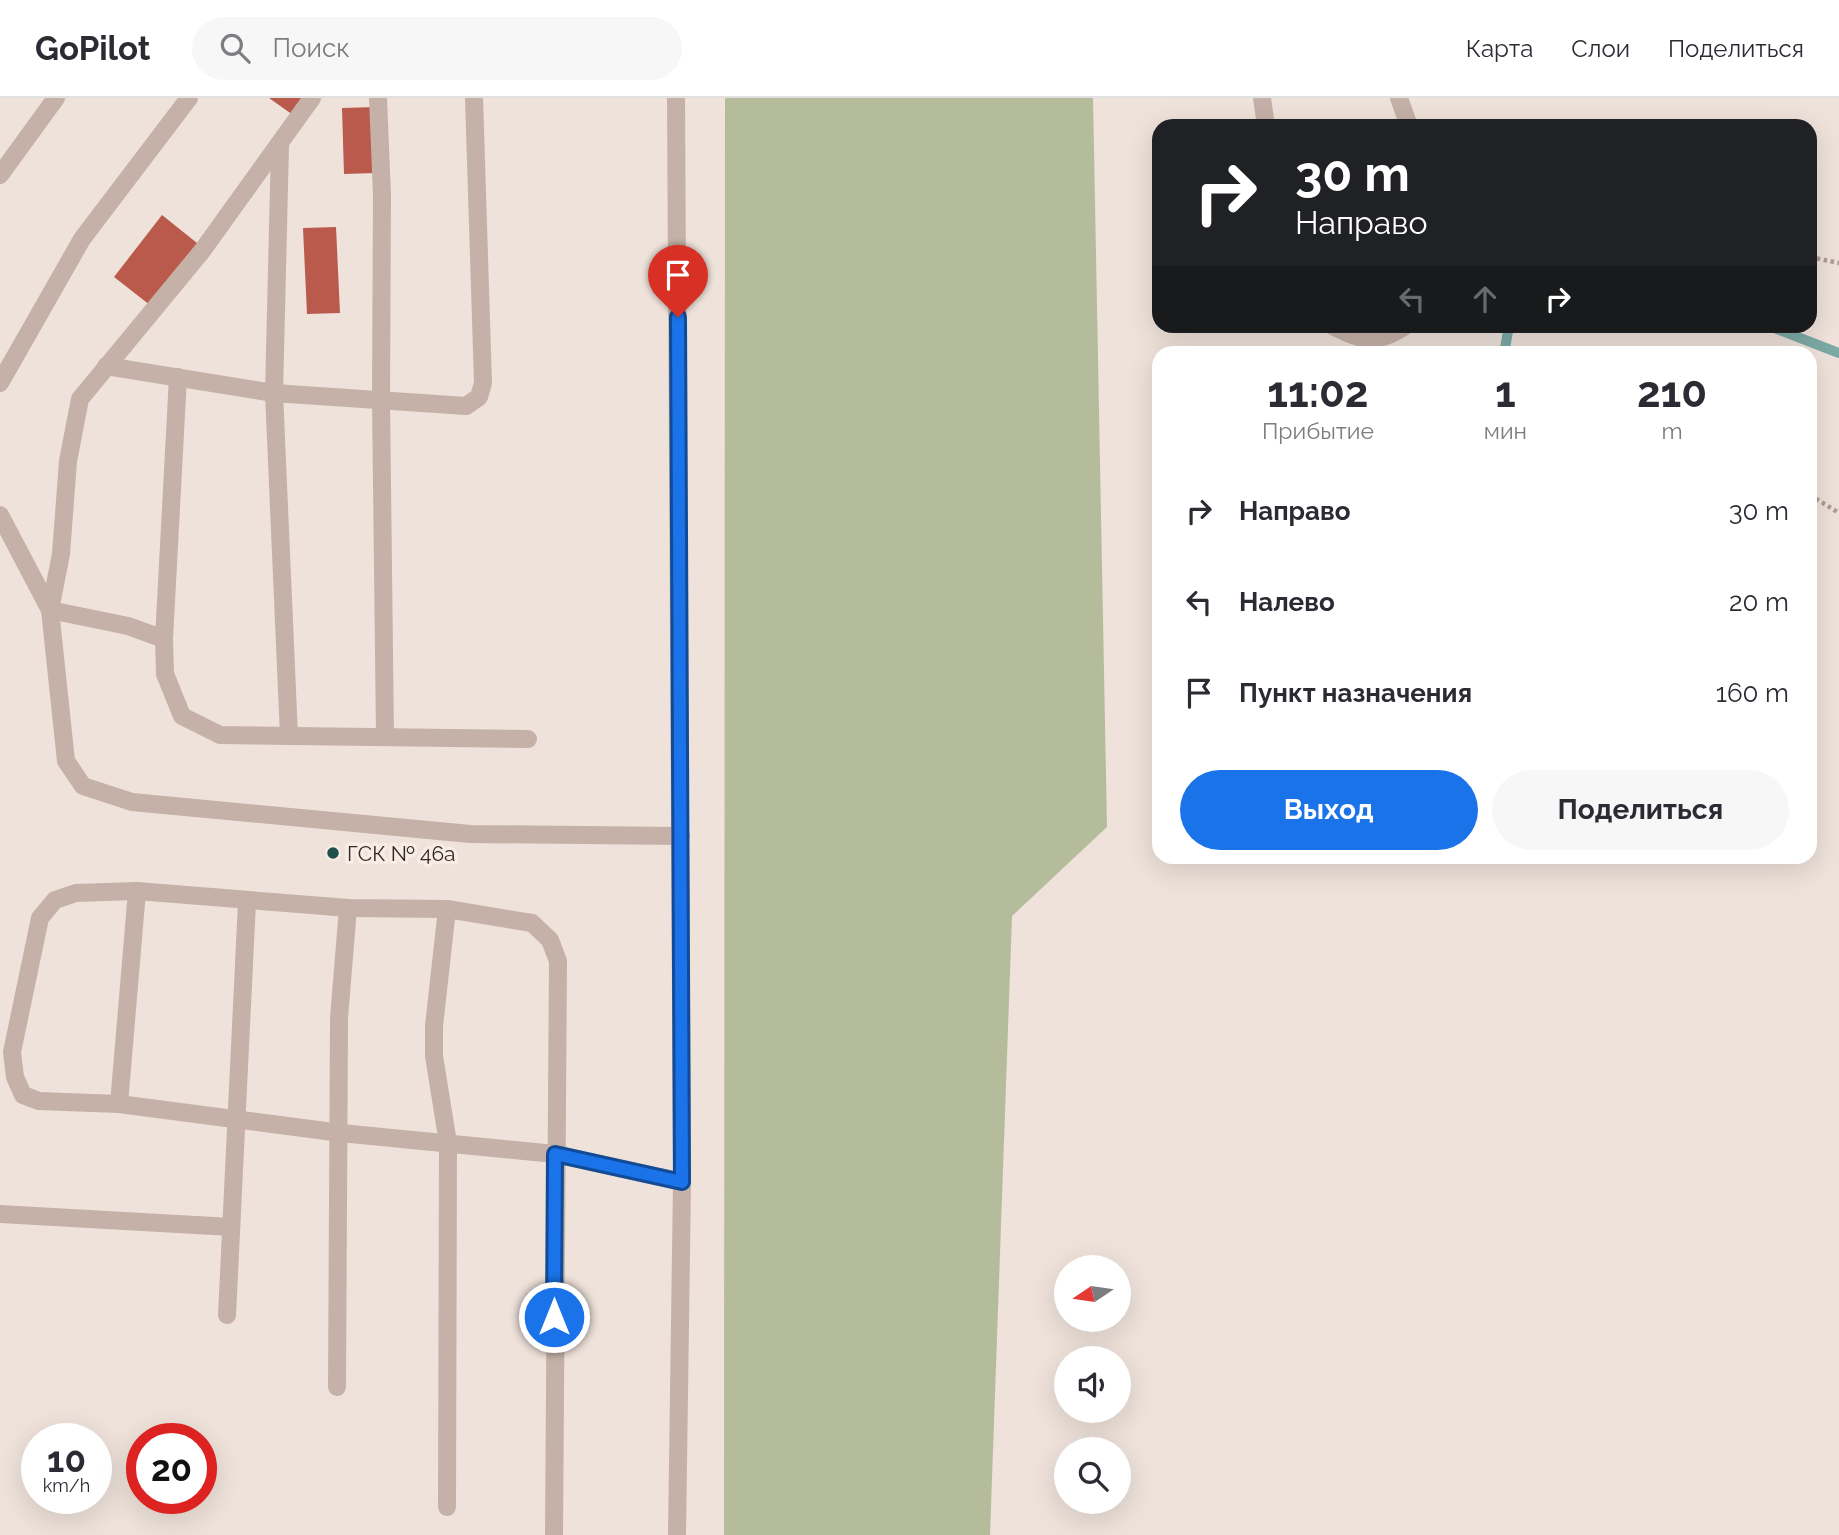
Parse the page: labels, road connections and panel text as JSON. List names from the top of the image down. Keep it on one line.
{"places":["ГСК № 46а"],"north":"left","page":{"header":"GoPilot","search":"Поиск","nav":["Карта","Слои","Поделиться"],"turn":["30 m","Направо"],"eta":["11:02","Прибытие","1","мин","210","m"],"list":[{"name":"Направо","value":"30 m"},{"name":"Налево","value":"20 m"},{"name":"Пункт назначения","value":"160 m"}],"buttons":["Выход","Поделиться"],"speed":"10 km/h","limit":"20"}}
